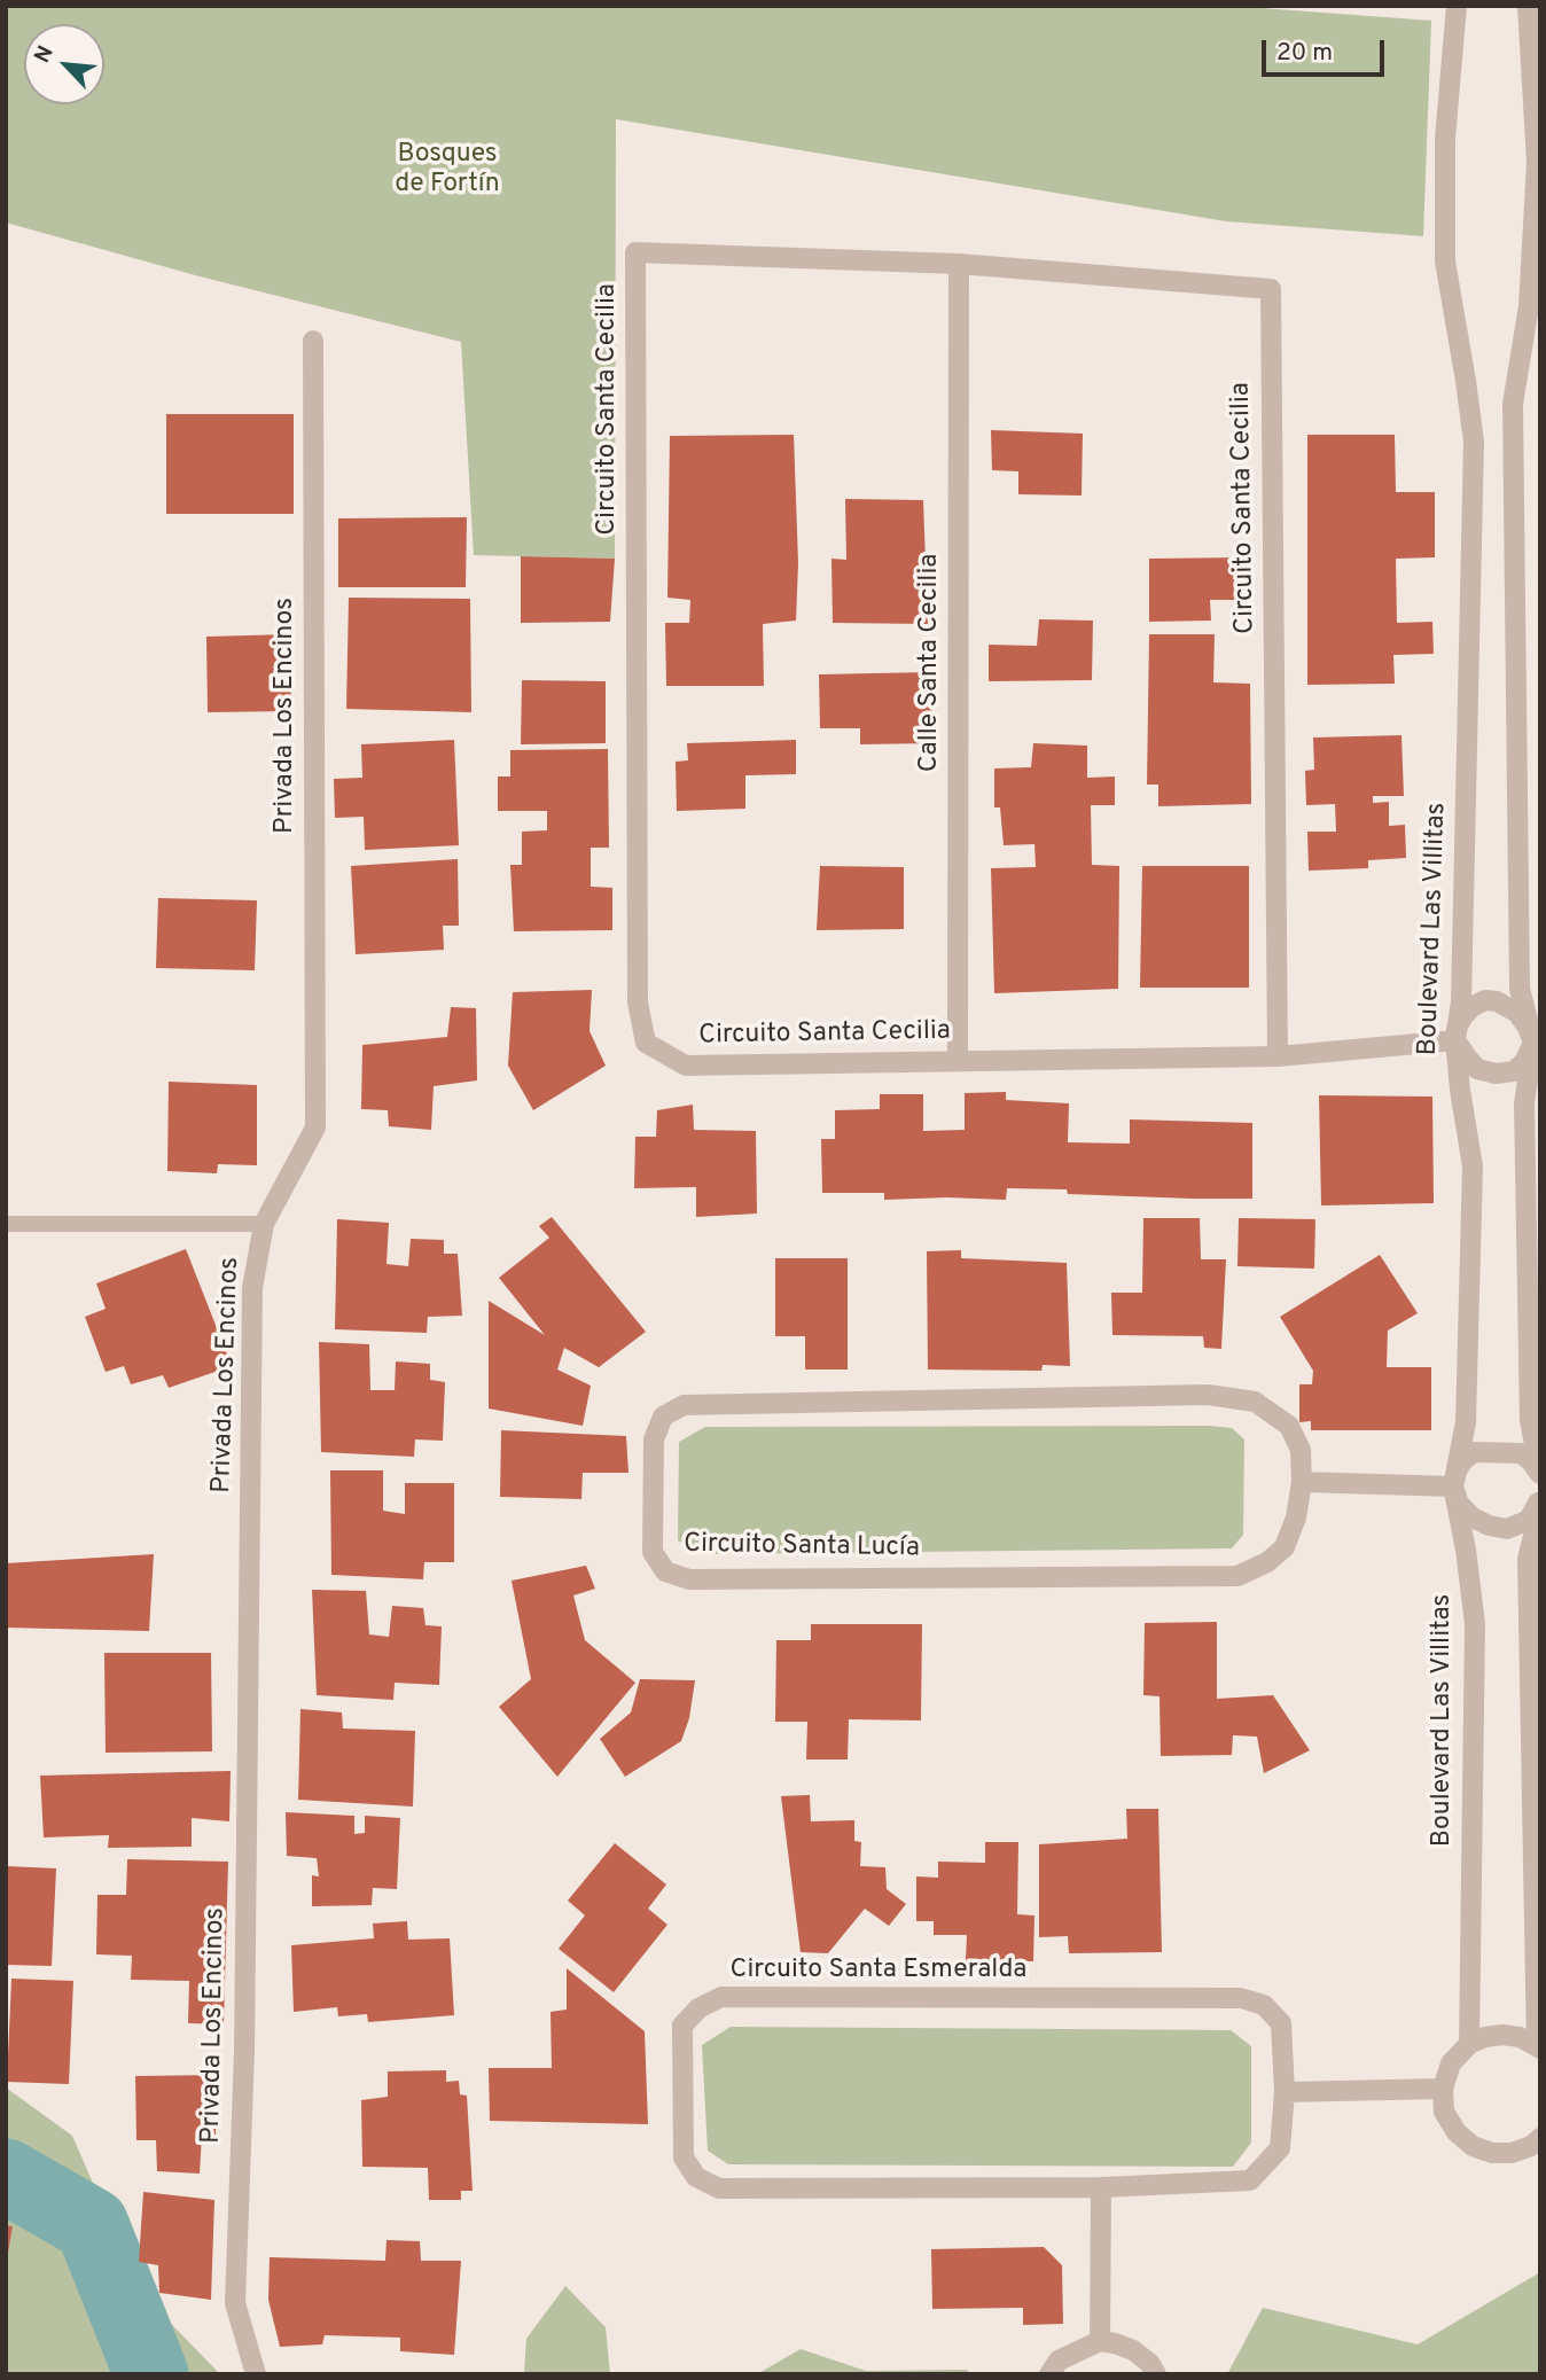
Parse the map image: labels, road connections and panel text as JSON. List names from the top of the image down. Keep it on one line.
{"streets":{"street":["Circuito Santa Cecilia","Calle Santa Cecilia","Privada Los Encinos","Boulevard Las Villitas","Circuito Santa Lucía","Circuito Santa Esmeralda"]},"crossings":[["Circuito Santa Cecilia","Calle Santa Cecilia"],["Circuito Santa Cecilia","Boulevard Las Villitas"]],"parks":["Bosques de Fortín"],"scale_bar":"20 m","north":"top left"}
